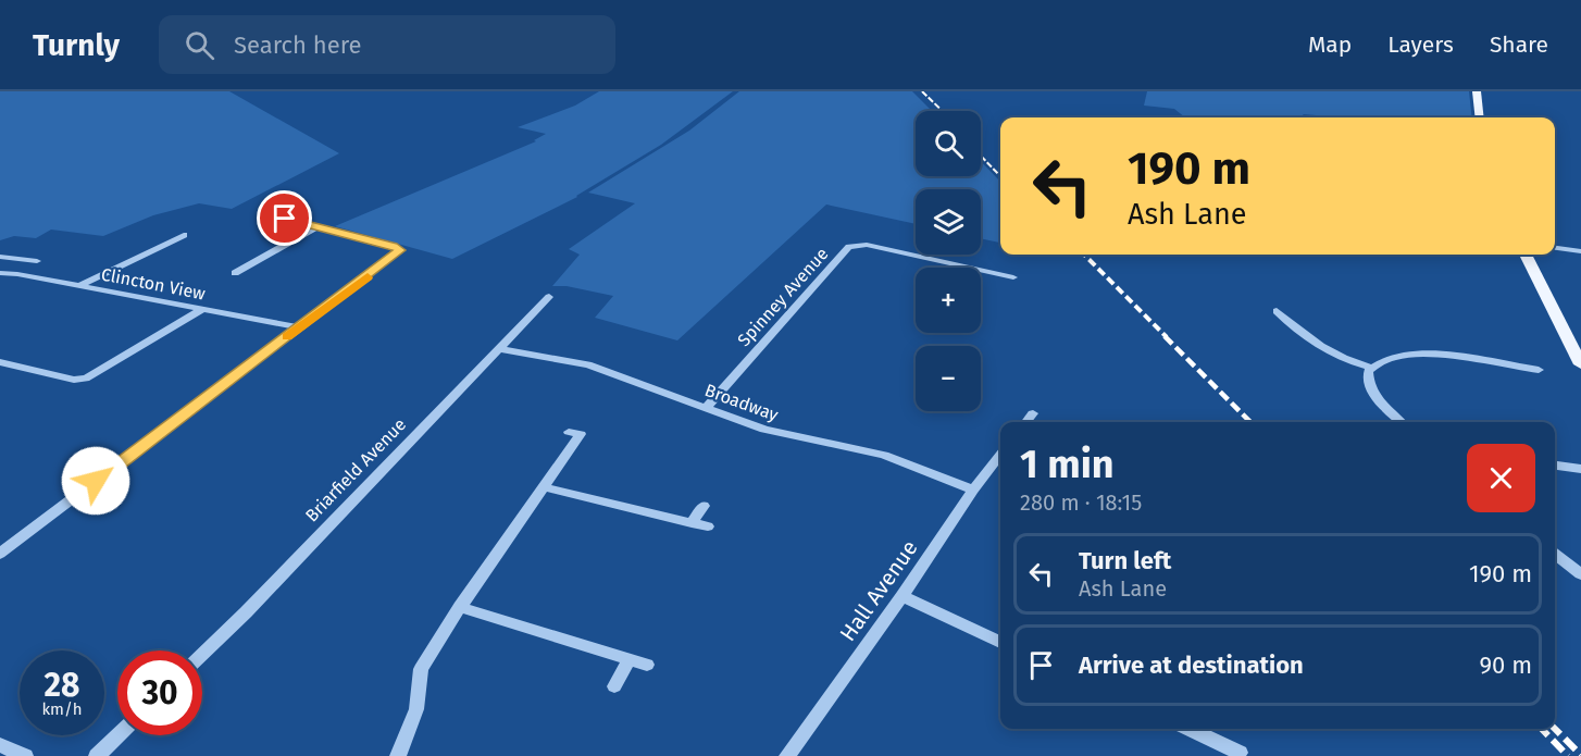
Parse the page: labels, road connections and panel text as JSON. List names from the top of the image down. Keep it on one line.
{"streets":{"street":["Clincton View","Spinney Avenue","Broadway","Briarfield Avenue","Hall Avenue"]},"crossings":[["Spinney Avenue","Broadway"],["Broadway","Briarfield Avenue"],["Broadway","Hall Avenue"]],"page":{"header":"Turnly","search":"Search here","nav":["Map","Layers","Share"],"map_buttons":["+","−"],"turn":["190 m","Ash Lane"],"heading":["1 min","280 m · 18:15"],"list":[{"name":"Turn left","note":"Ash Lane","value":"190 m"},{"name":"Arrive at destination","value":"90 m"}],"speed":"28 km/h","limit":"30"}}
